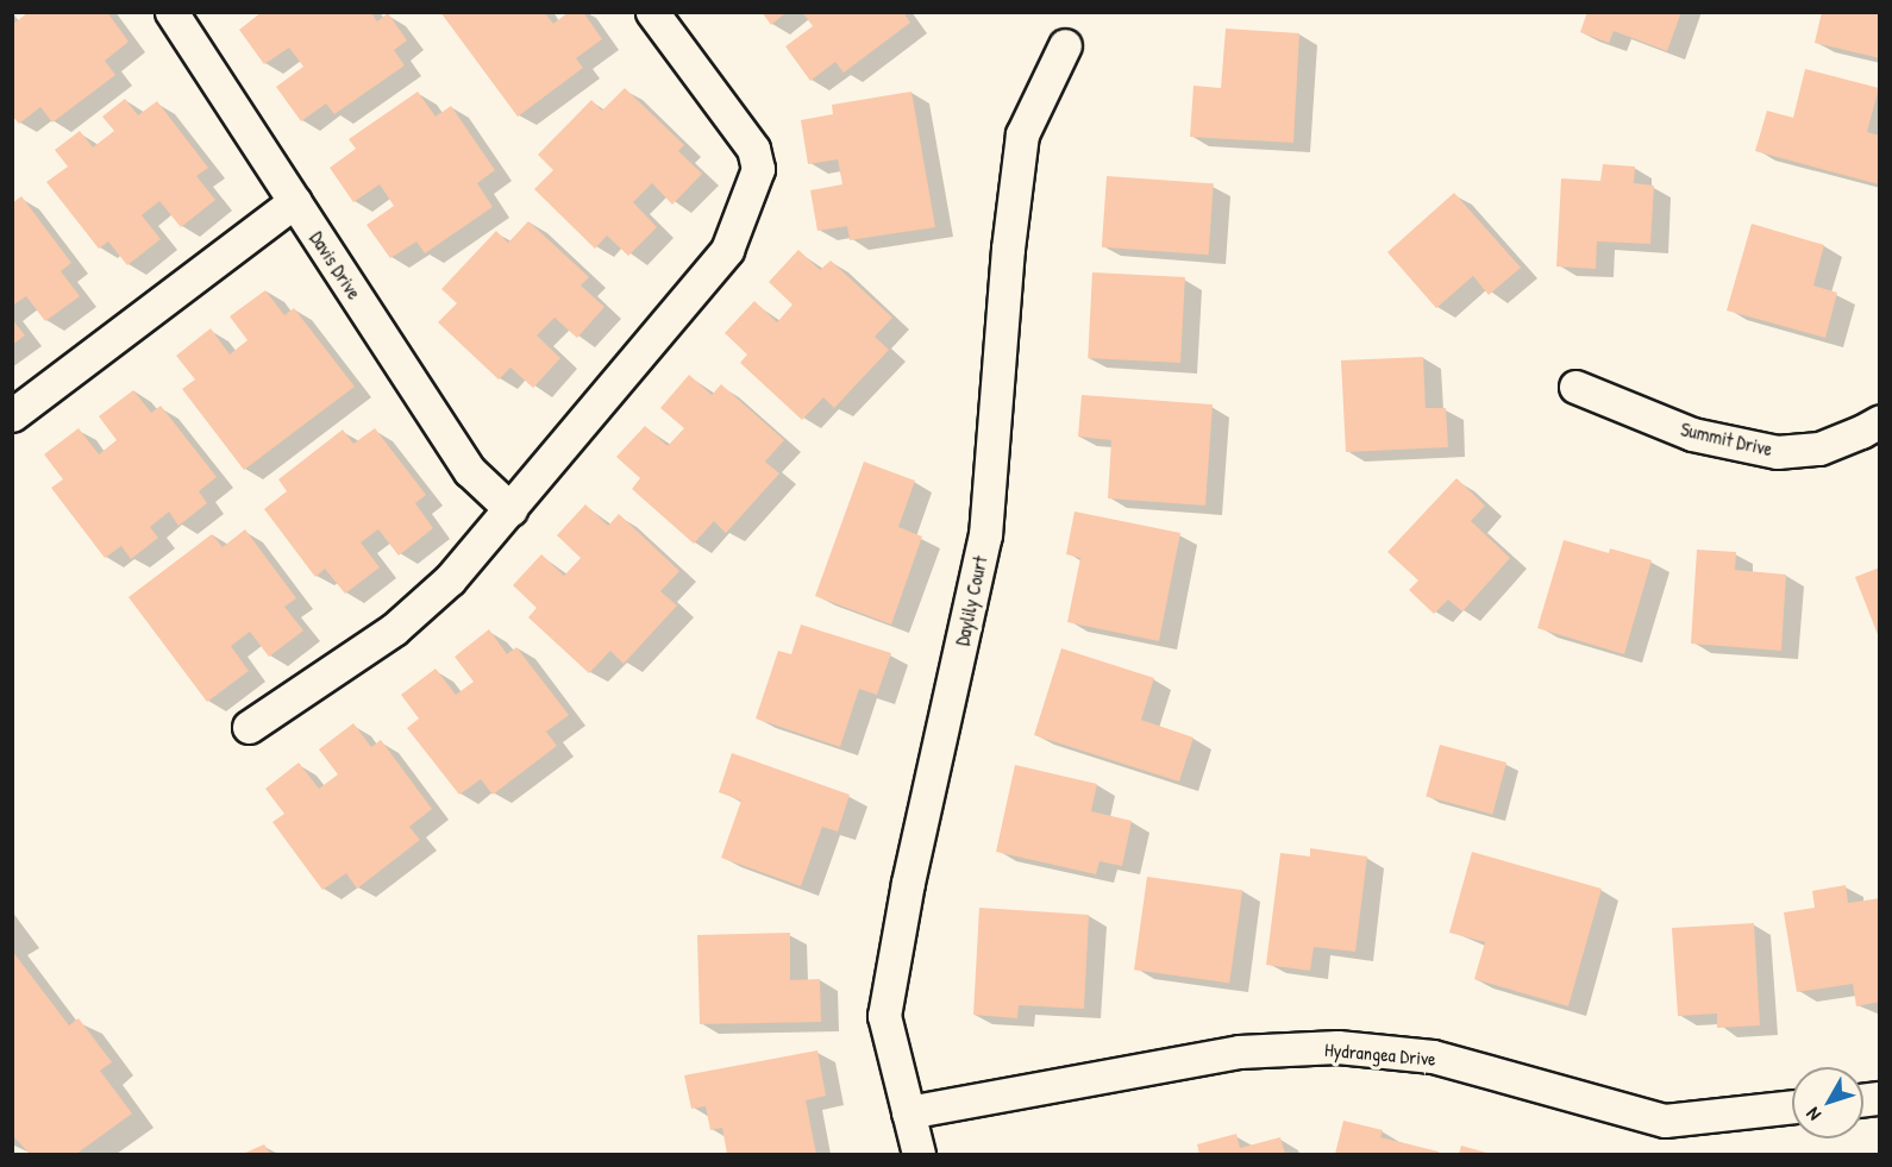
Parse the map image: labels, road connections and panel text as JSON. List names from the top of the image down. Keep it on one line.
{"streets":{"street":["Davis Drive","Summit Drive","Daylily Court","Hydrangea Drive"]},"crossings":[["Daylily Court","Hydrangea Drive"]],"north":"bottom left"}
